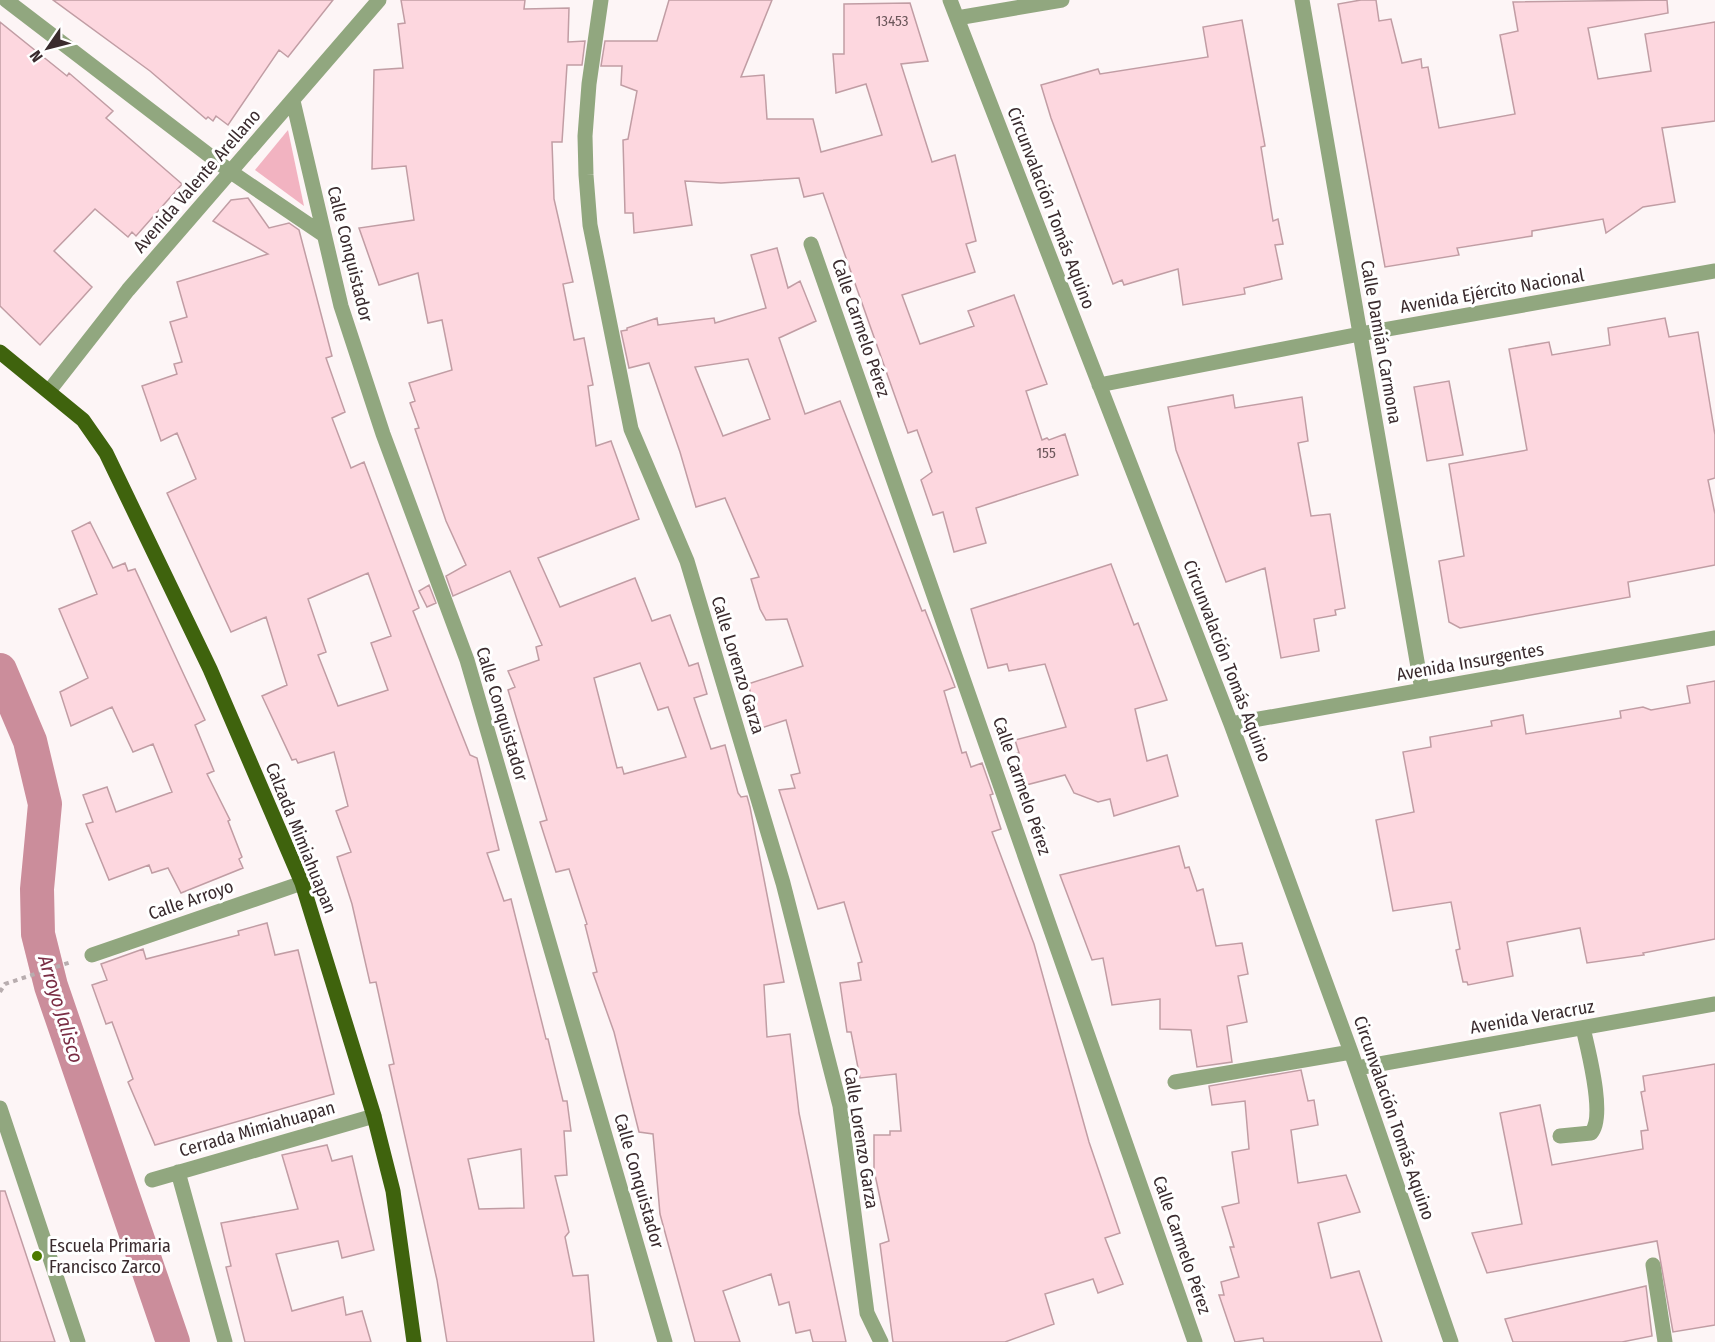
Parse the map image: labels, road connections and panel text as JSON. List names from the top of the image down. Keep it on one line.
{"streets":{"main road":["Calzada Mimiahuapan"],"street":["Avenida Valente Arellano","Circunvalación Tomás Aquino","Calle Conquistador","Avenida Ejército Nacional","Calle Carmelo Pérez","Calle Damián Carmona","Avenida Insurgentes","Calle Lorenzo Garza","Calle Arroyo","Avenida Veracruz","Cerrada Mimiahuapan"]},"crossings":[["Avenida Valente Arellano","Calle Conquistador"],["Avenida Valente Arellano","Calzada Mimiahuapan"],["Circunvalación Tomás Aquino","Avenida Ejército Nacional"],["Circunvalación Tomás Aquino","Avenida Insurgentes"],["Circunvalación Tomás Aquino","Avenida Veracruz"],["Avenida Ejército Nacional","Calle Damián Carmona"],["Calle Damián Carmona","Avenida Insurgentes"],["Calzada Mimiahuapan","Calle Arroyo"],["Calzada Mimiahuapan","Cerrada Mimiahuapan"]],"water":["Arroyo Jalisco"],"places":["Escuela Primaria Francisco Zarco"],"house_numbers":["13453","155"],"north":"bottom left"}
